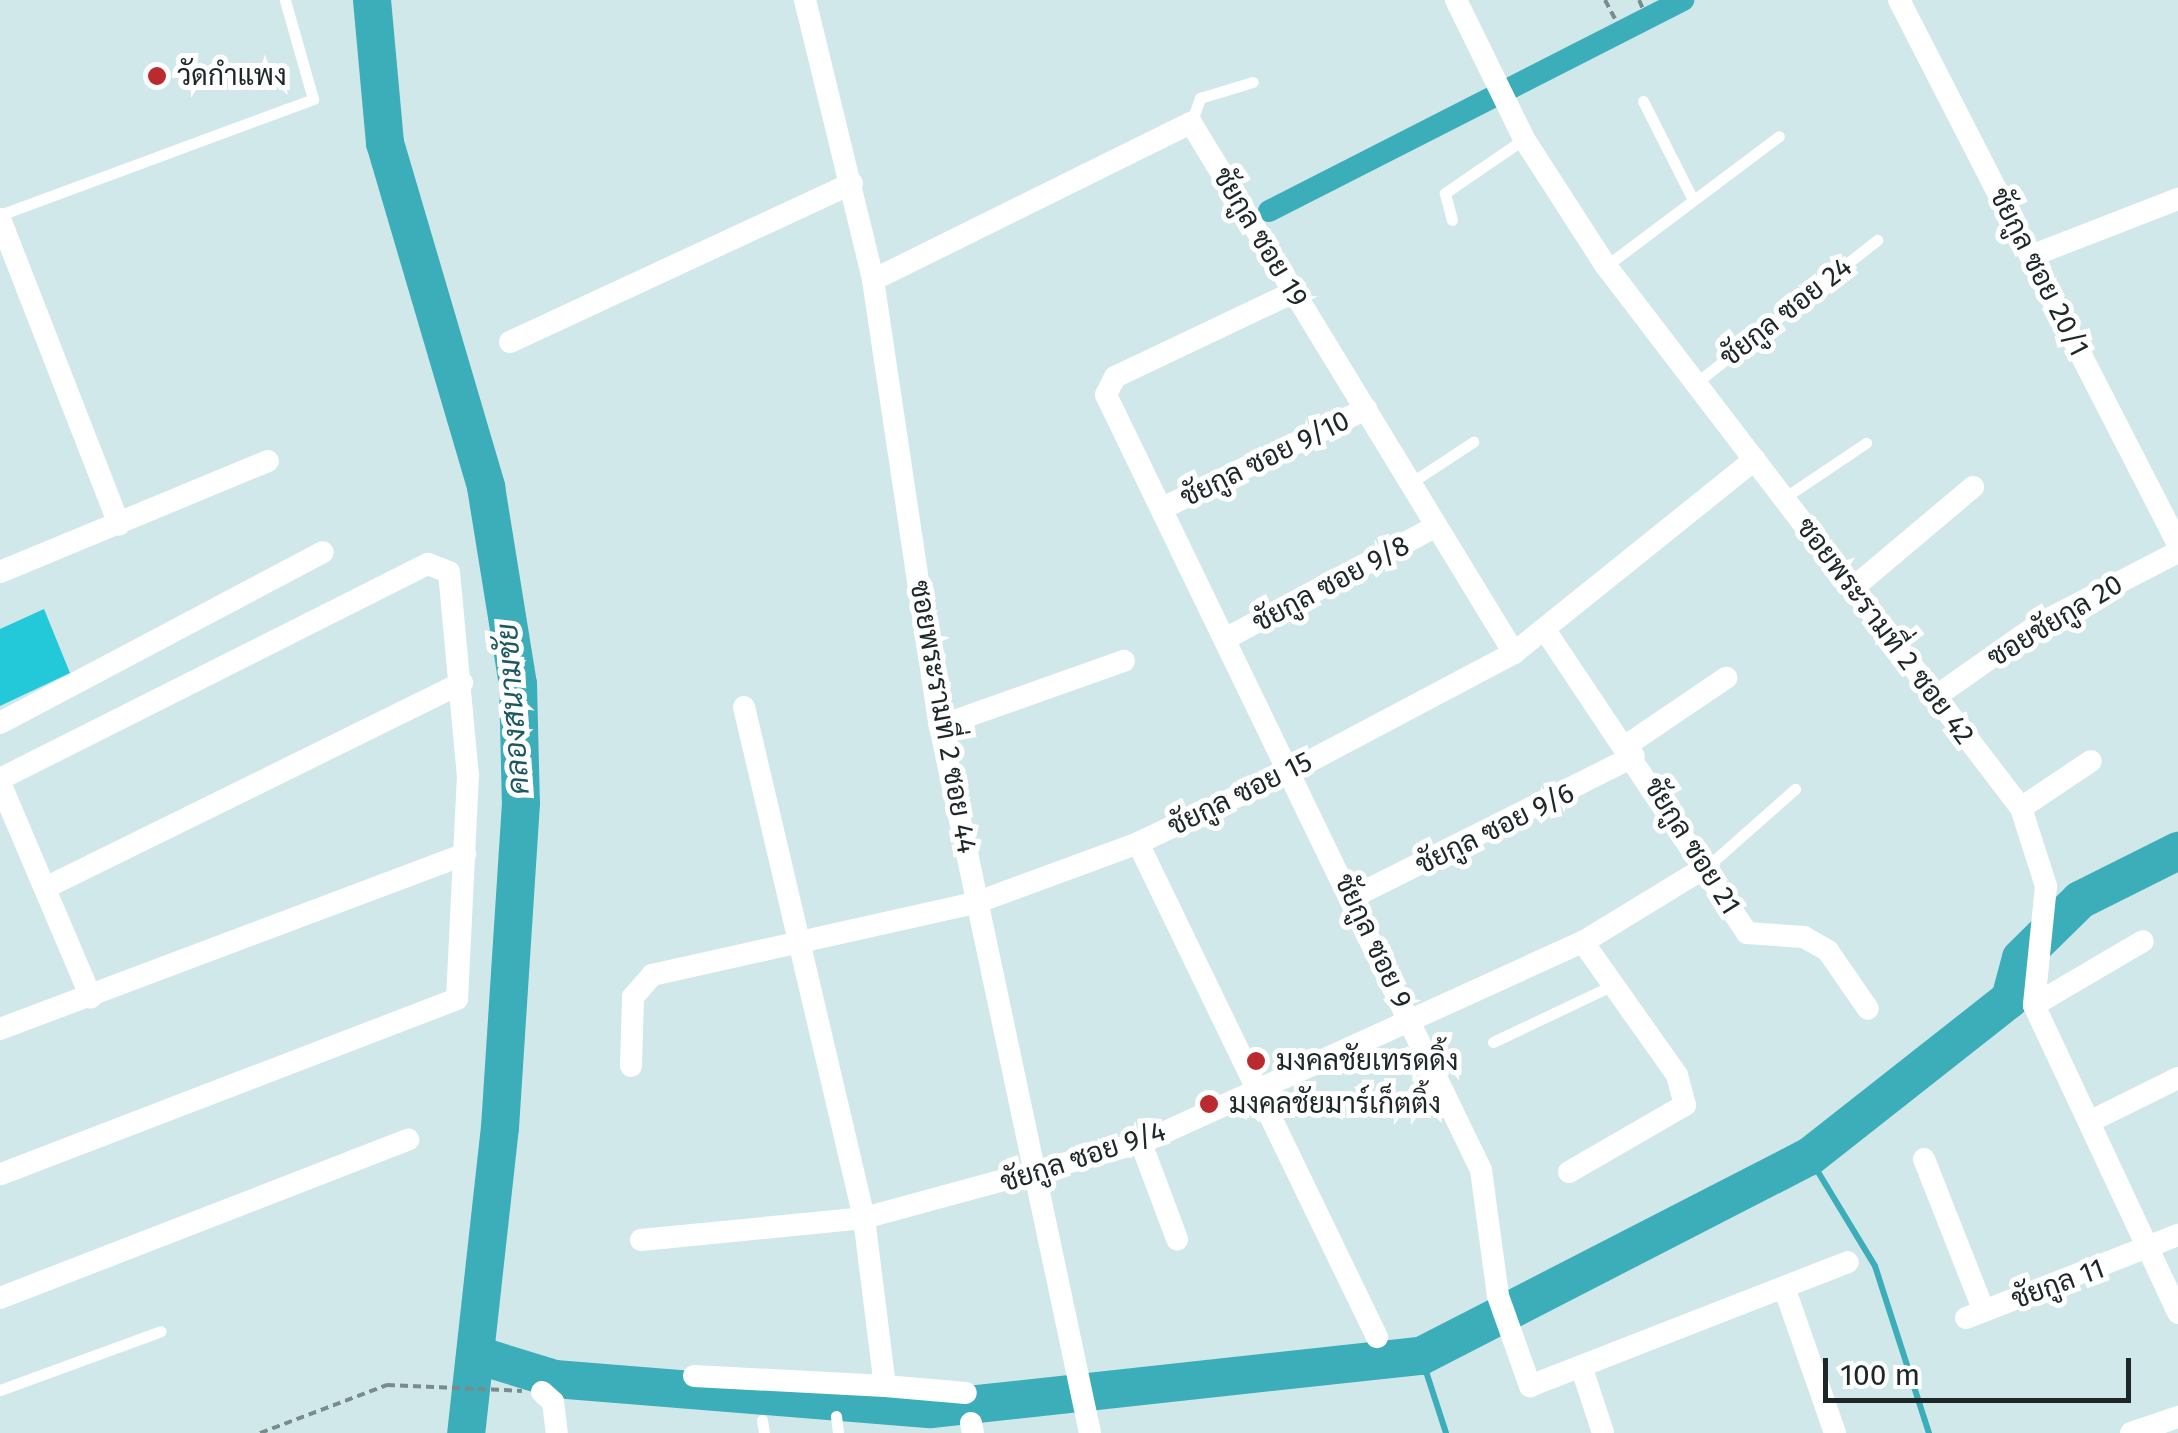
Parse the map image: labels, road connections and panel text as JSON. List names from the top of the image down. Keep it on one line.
{"streets":{"street":["ชัยกูล ซอย 19","ชัยกูล ซอย 20/1","ชัยกูล ซอย 9/10","ชัยกูล ซอย 9/8","ซอยชัยกูล 20","ซอยพระรามที่ 2 ซอย 42","ซอยพระรามที่ 2 ซอย 44","ชัยกูล ซอย 15","ชัยกูล ซอย 9/6","ชัยกูล ซอย 21","ชัยกูล ซอย 9","ชัยกูล ซอย 9/4","ชัยกูล 11"],"lane":["ชัยกูล ซอย 24"]},"crossings":[["ชัยกูล ซอย 19","ชัยกูล ซอย 9/10"],["ชัยกูล ซอย 19","ชัยกูล ซอย 9/8"],["ชัยกูล ซอย 19","ชัยกูล ซอย 15"],["ชัยกูล ซอย 19","ชัยกูล ซอย 9"],["ชัยกูล ซอย 24","ซอยพระรามที่ 2 ซอย 42"],["ชัยกูล ซอย 9/10","ชัยกูล ซอย 9"],["ชัยกูล ซอย 9/8","ชัยกูล ซอย 9"],["ซอยชัยกูล 20","ซอยพระรามที่ 2 ซอย 42"],["ซอยพระรามที่ 2 ซอย 42","ชัยกูล ซอย 15"],["ซอยพระรามที่ 2 ซอย 42","ชัยกูล 11"],["ซอยพระรามที่ 2 ซอย 44","ชัยกูล ซอย 15"],["ซอยพระรามที่ 2 ซอย 44","ชัยกูล ซอย 9/4"],["ชัยกูล ซอย 15","ชัยกูล ซอย 21"],["ชัยกูล ซอย 15","ชัยกูล ซอย 9"],["ชัยกูล ซอย 9/6","ชัยกูล ซอย 21"],["ชัยกูล ซอย 9/6","ชัยกูล ซอย 9"],["ชัยกูล ซอย 21","ชัยกูล ซอย 9/4"],["ชัยกูล ซอย 9","ชัยกูล ซอย 9/4"]],"water":["คลองสนามชัย"],"places":["วัดกำแพง","มงคลชัยเทรดดิ้ง","มงคลชัยมาร์เก็ตติ้ง"],"scale_bar":"100 m"}
